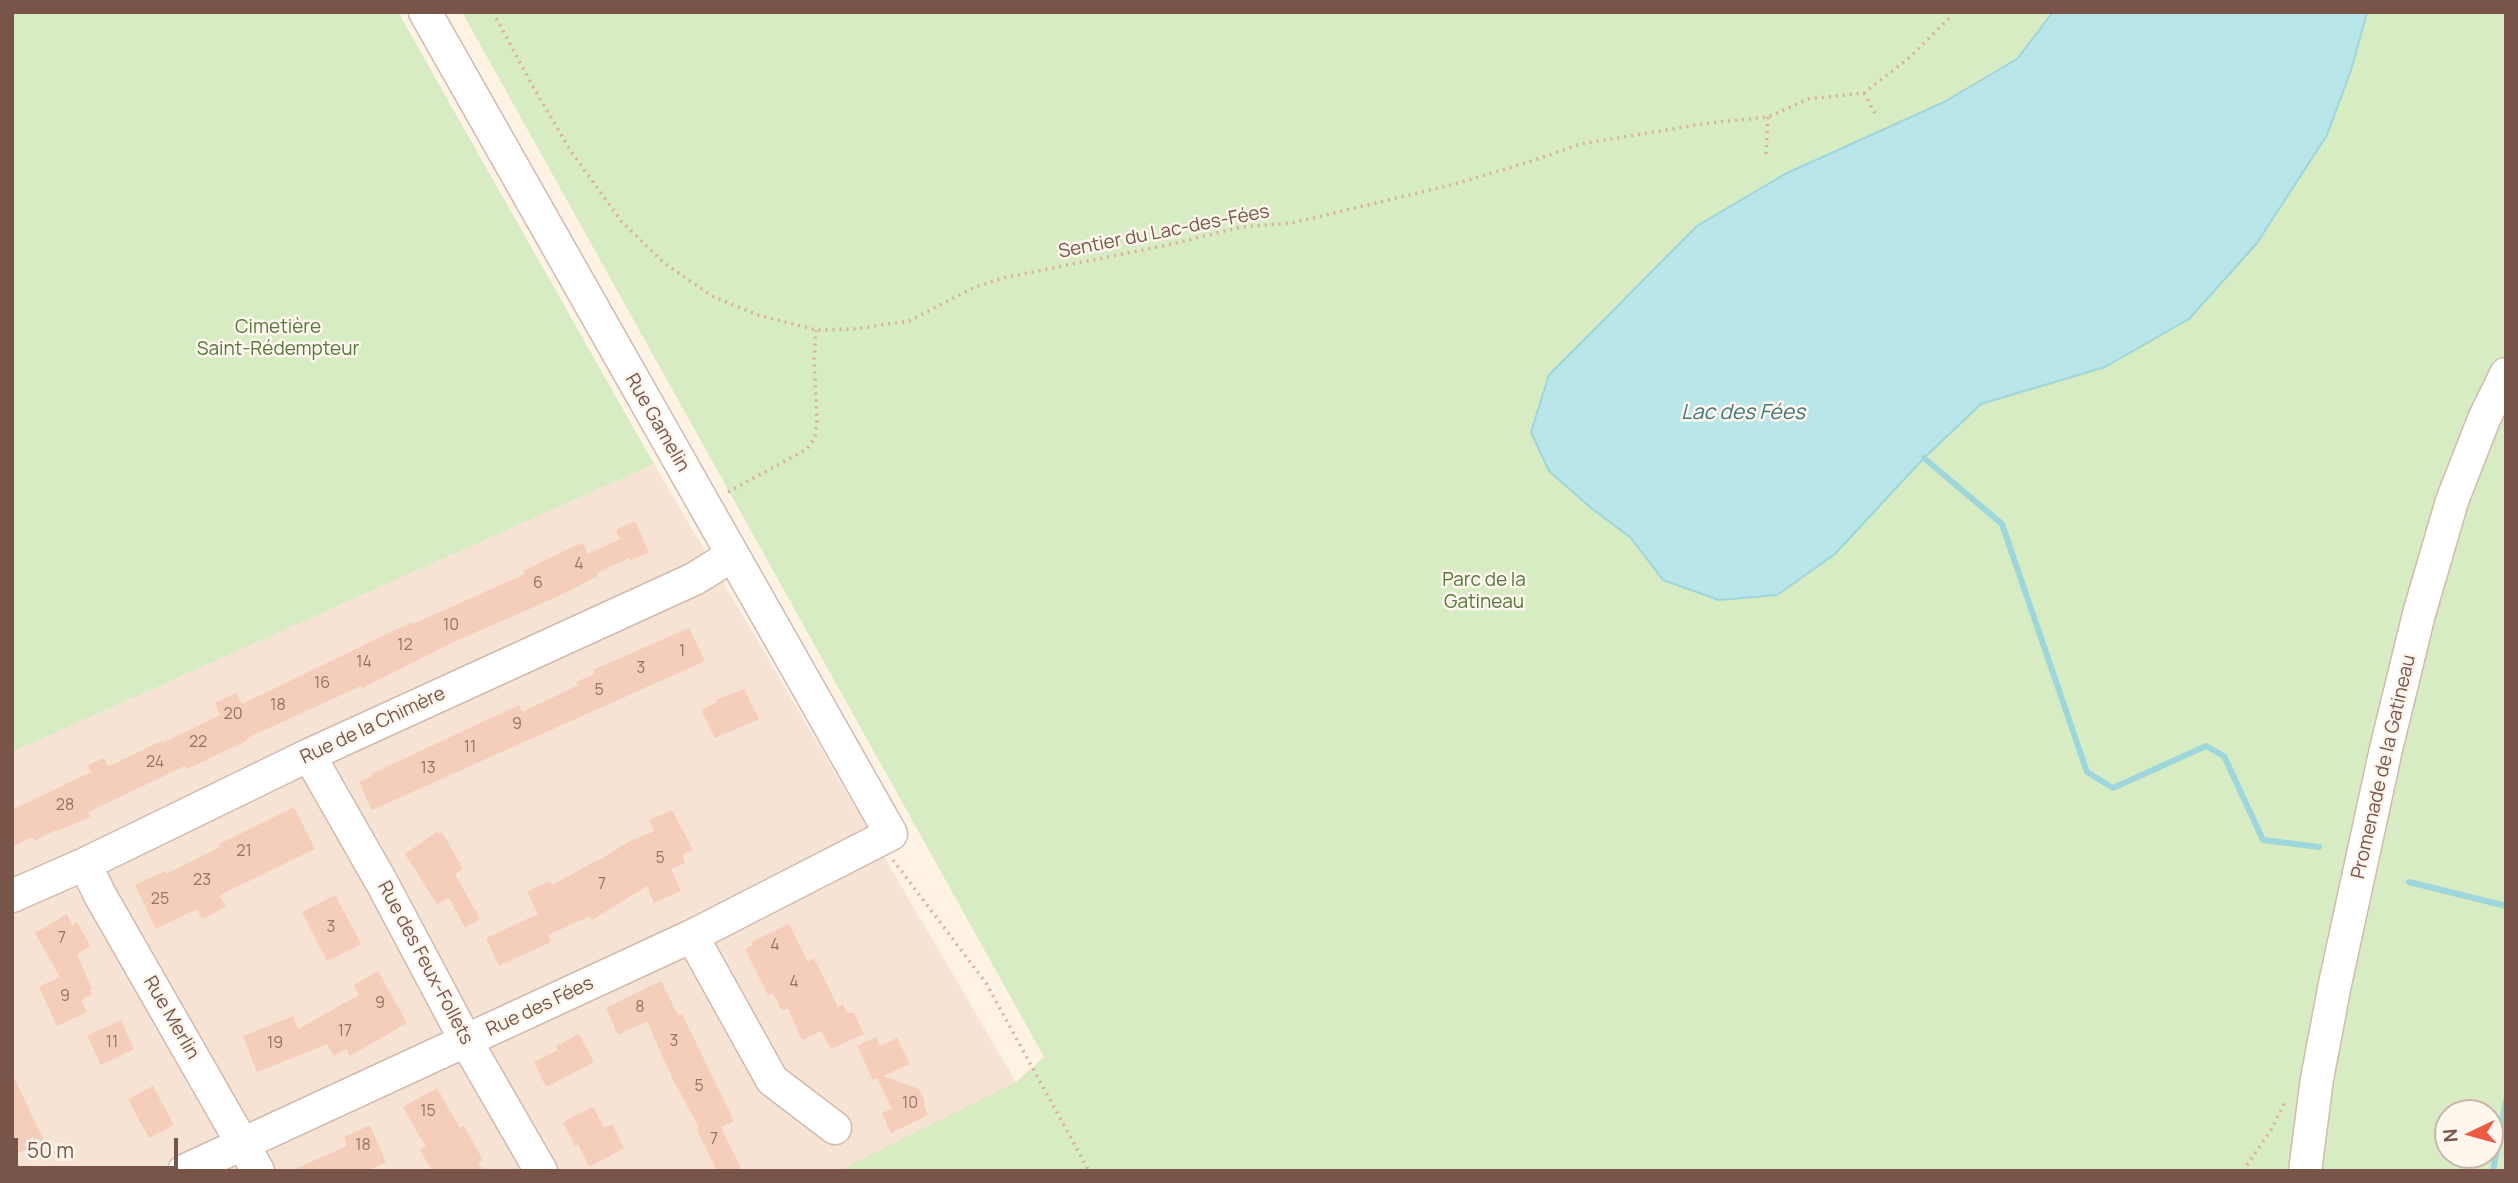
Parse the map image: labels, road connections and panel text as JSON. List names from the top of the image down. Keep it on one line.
{"streets":{"street":["Rue Gamelin","Rue de la Chimère","Promenade de la Gatineau","Rue des Feux-Follets","Rue des Fées","Rue Merlin"],"path":["Sentier du Lac-des-Fées"]},"crossings":[["Rue Gamelin","Rue de la Chimère"],["Rue Gamelin","Rue des Fées"],["Rue de la Chimère","Rue des Feux-Follets"],["Rue de la Chimère","Rue Merlin"],["Rue des Feux-Follets","Rue des Fées"],["Rue des Fées","Rue Merlin"]],"water":["Lac des Fées"],"parks":["Cimetière Saint-Rédempteur","Parc de la Gatineau"],"house_numbers":["4","6","10","12","1","14","3","16","5","18","20","9","22","11","24","13","28","21","5","23","7","25","3","7","4","4","9","9","8","17","3","11","19","5","10","15","7","18"],"scale_bar":"50 m","north":"left"}
